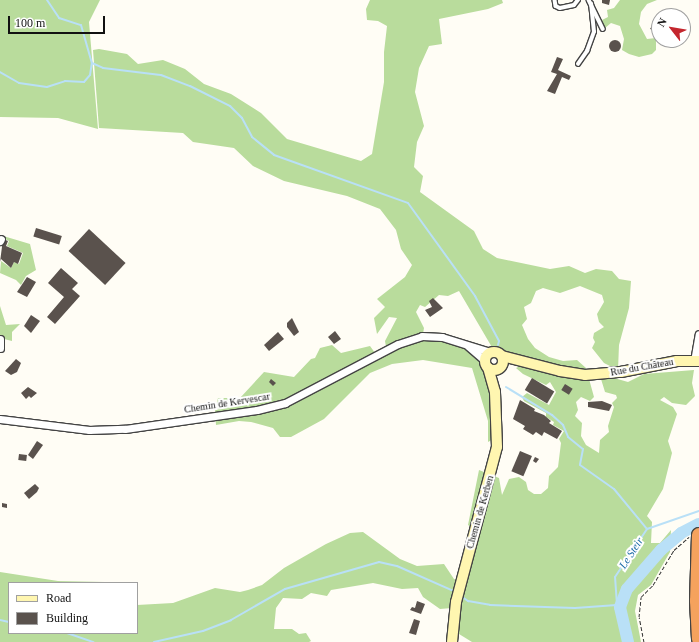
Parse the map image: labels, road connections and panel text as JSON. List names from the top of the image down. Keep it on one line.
{"streets":{"street":["Rue du Château","Chemin de Kervescar","Chemin de Kerben"]},"crossings":[["Rue du Château","Chemin de Kervescar"],["Rue du Château","Chemin de Kerben"],["Chemin de Kervescar","Chemin de Kerben"]],"water":["Le Steir"],"legend":["Road","Building"],"scale_bar":"100 m","north":"top left"}
